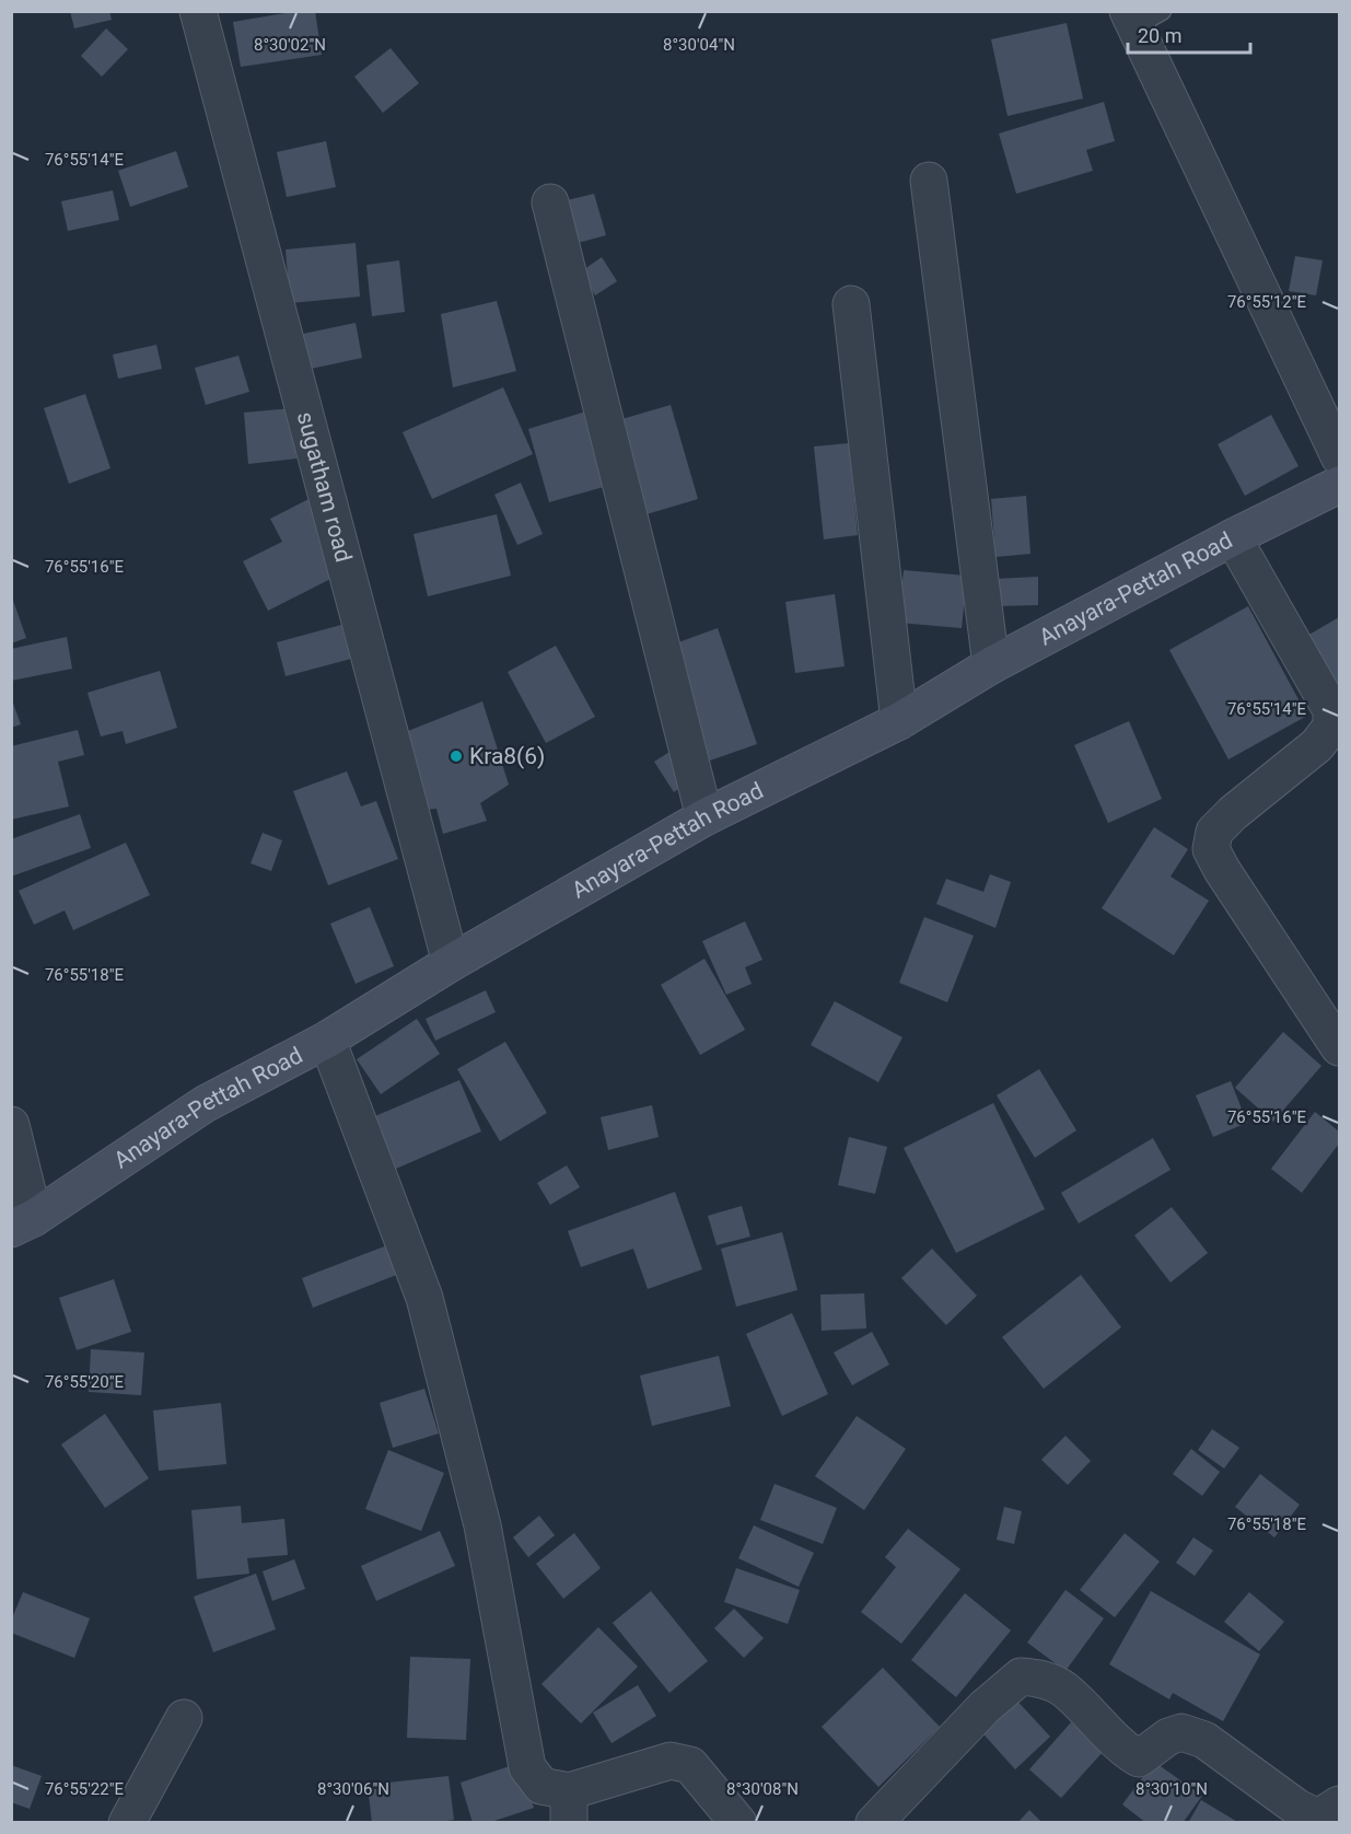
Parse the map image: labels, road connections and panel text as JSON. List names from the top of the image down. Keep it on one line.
{"streets":{"main road":["Anayara-Pettah Road"],"street":["sugatham road"]},"crossings":[["sugatham road","Anayara-Pettah Road"]],"places":["Kra8(6)"],"scale_bar":"20 m","coordinates":["8°30'02\"N","8°30'04\"N","76°55'14\"E","76°55'12\"E","76°55'16\"E","76°55'18\"E","76°55'20\"E","76°55'22\"E","8°30'06\"N","8°30'08\"N","8°30'10\"N"]}
